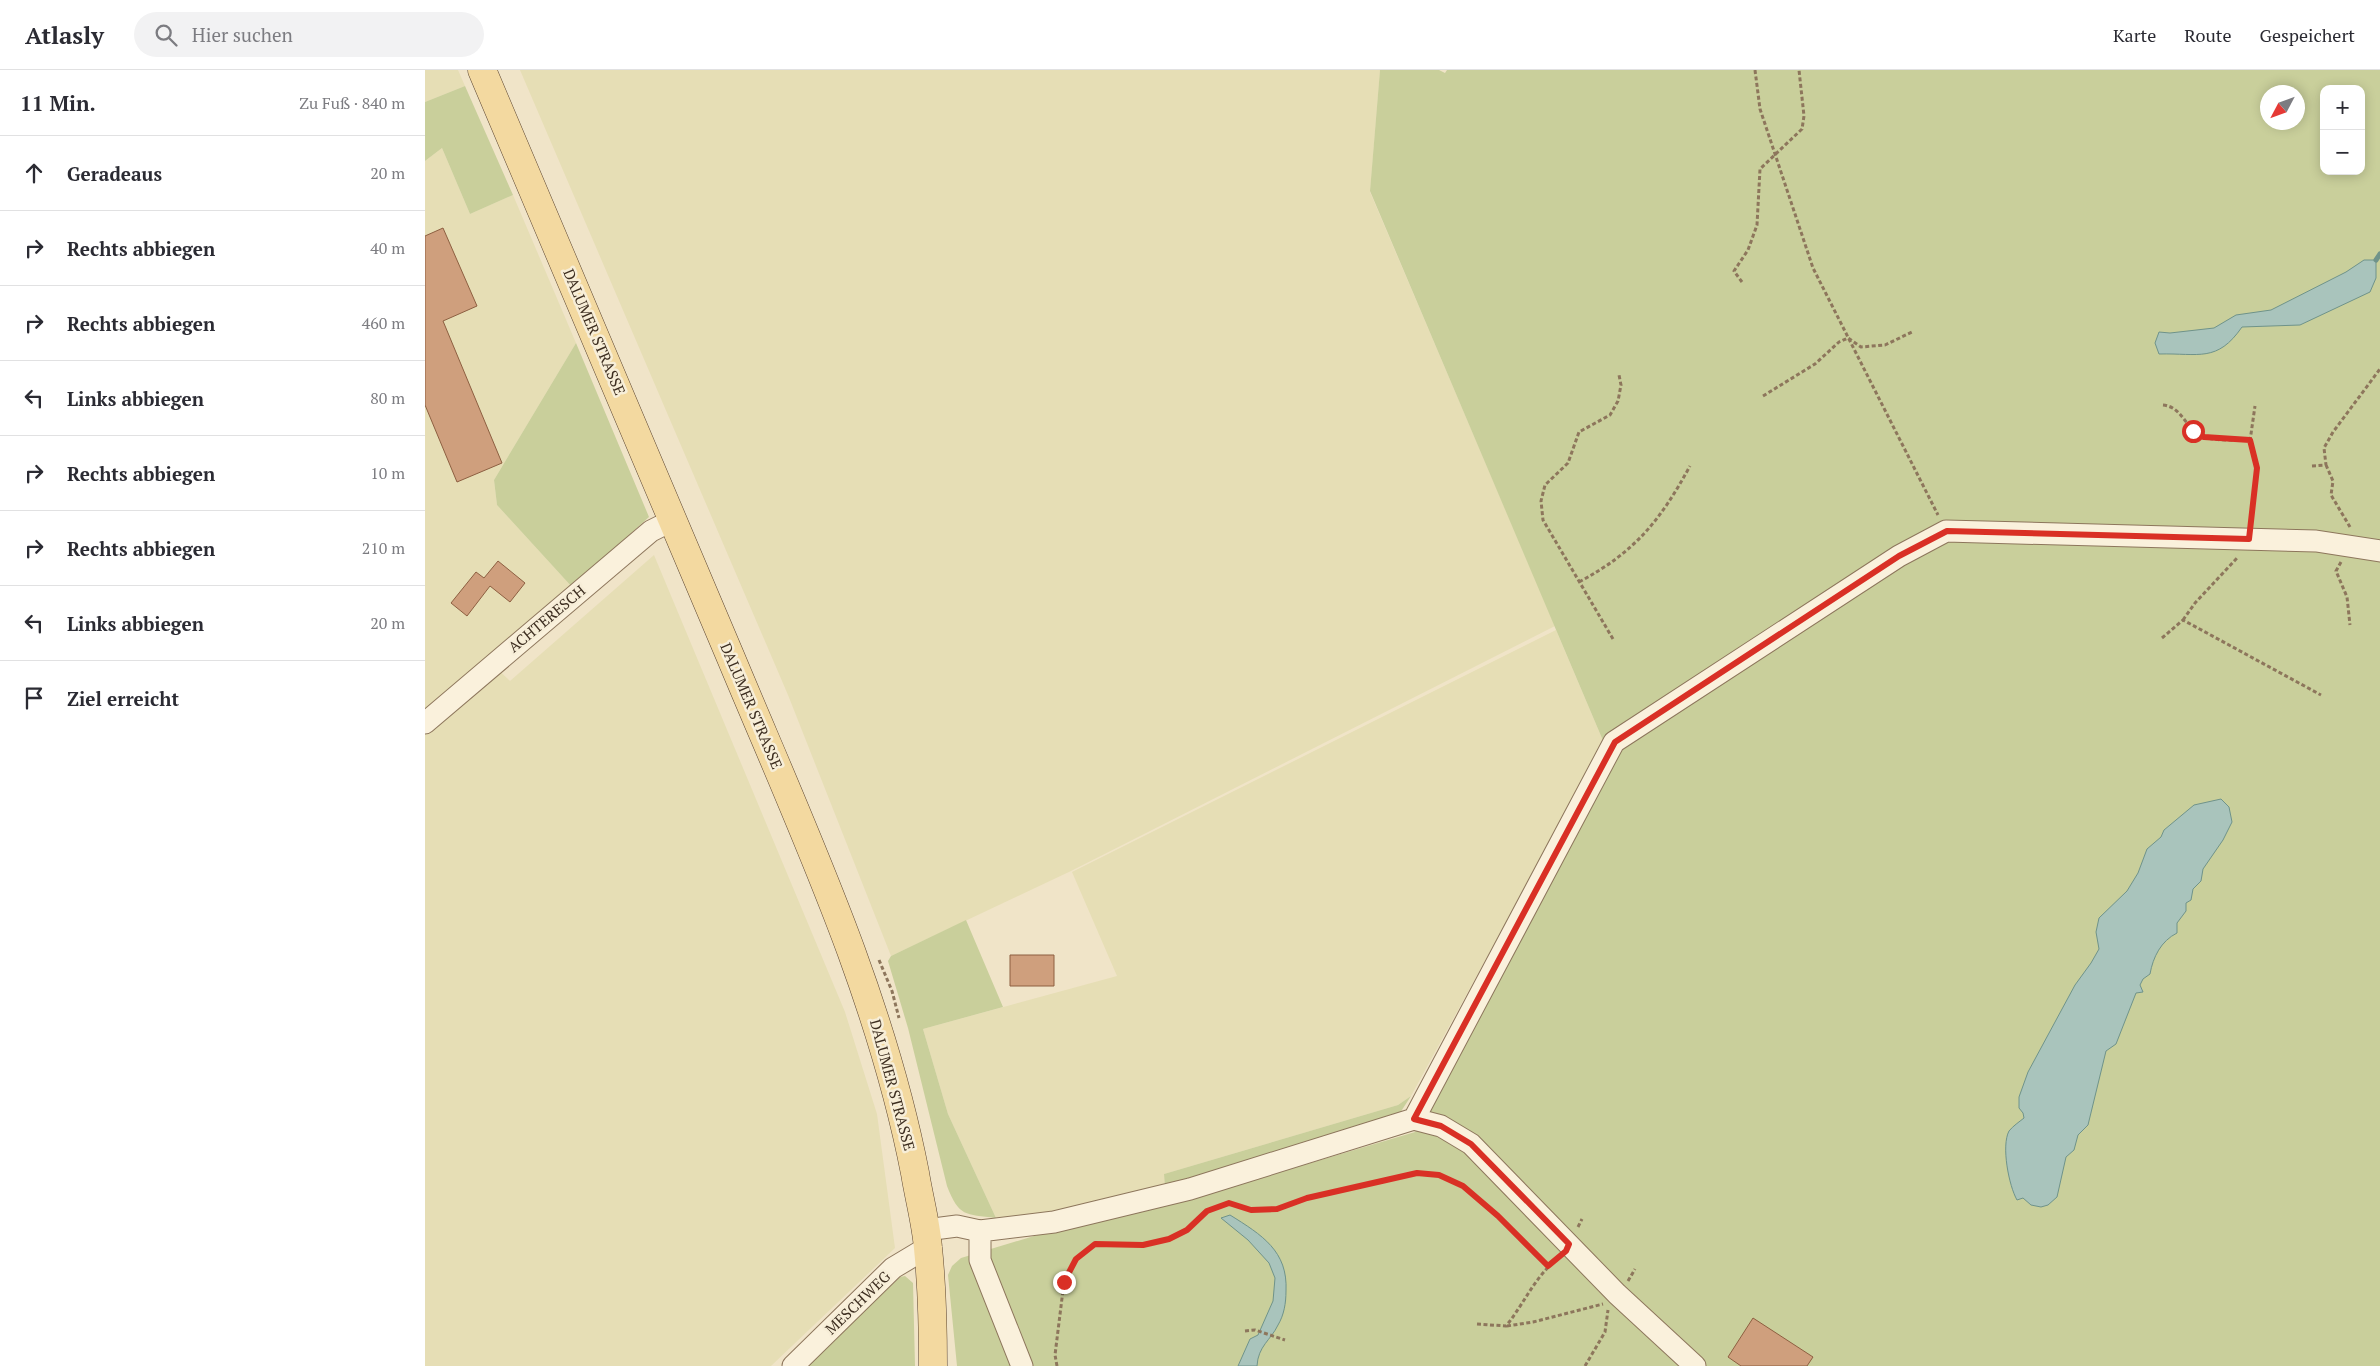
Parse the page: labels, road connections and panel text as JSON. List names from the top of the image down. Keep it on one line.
{"streets":{"main road":["DALUMER STRASSE"],"street":["ACHTERESCH","MESCHWEG"]},"crossings":[["DALUMER STRASSE","ACHTERESCH"],["DALUMER STRASSE","MESCHWEG"]],"north":"bottom left","page":{"header":"Atlasly","search":"Hier suchen","nav":["Karte","Route","Gespeichert"],"heading":["11 Min.","Zu Fuß · 840 m"],"map_buttons":["+","−"],"list":[["Geradeaus","20 m"],["Rechts abbiegen","40 m"],["Rechts abbiegen","460 m"],["Links abbiegen","80 m"],["Rechts abbiegen","10 m"],["Rechts abbiegen","210 m"],["Links abbiegen","20 m"],"Ziel erreicht"]}}
